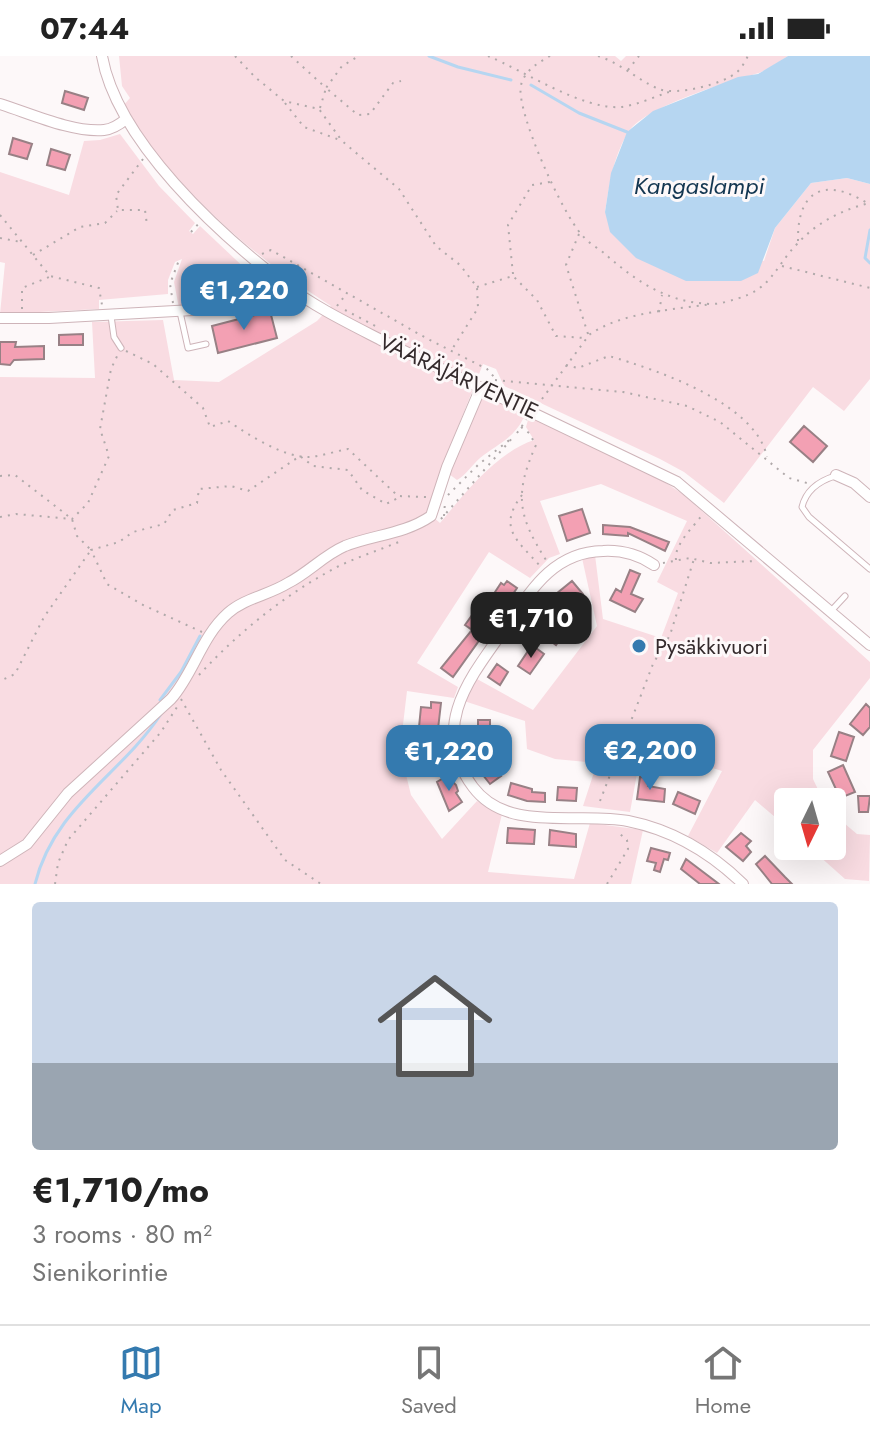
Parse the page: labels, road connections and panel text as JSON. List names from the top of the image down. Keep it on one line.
{"streets":{"street":["VÄÄRÄJÄRVENTIE"]},"water":["Kangaslampi"],"places":["Pysäkkivuori"],"north":"bottom","page":{"status":"07:44","price":["€1,220","€1,710","€2,200","€1,220"],"list":[{"name":"€1,710/mo","note":"3 rooms · 80 m² · Sienikorintie"}],"tabs":["Map","Saved","Home"]}}
